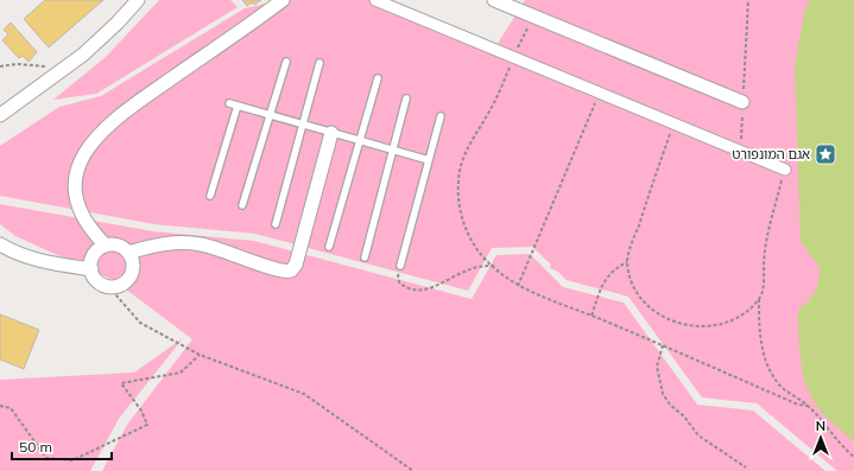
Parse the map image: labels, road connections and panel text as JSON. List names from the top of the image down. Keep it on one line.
{"places":{"place":["אגם המונפורט"]},"scale_bar":"50 m","north":"top"}
